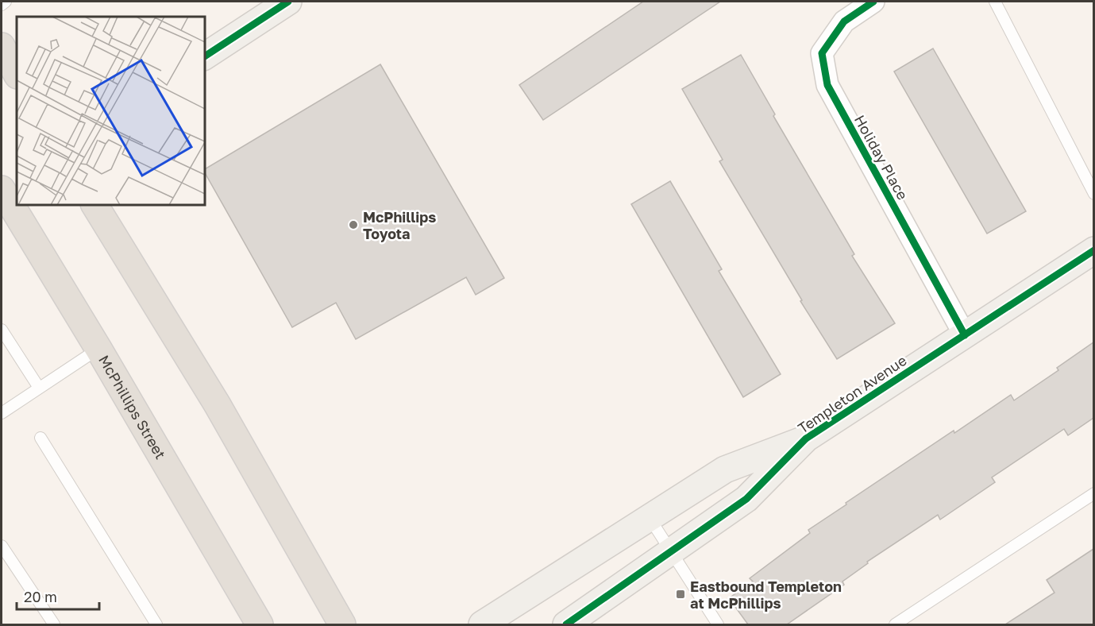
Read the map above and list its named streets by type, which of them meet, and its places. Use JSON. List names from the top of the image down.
{
  "streets": {
    "main road": ["McPhillips Street"],
    "street": ["Holiday Place", "Templeton Avenue"]
  },
  "crossings": [
    ["Holiday Place", "Templeton Avenue"]
  ],
  "places": {
    "other": ["McPhillips Toyota"],
    "transit": ["Eastbound Templeton at McPhillips"]
  },
  "scale_bar": "20 m"
}
